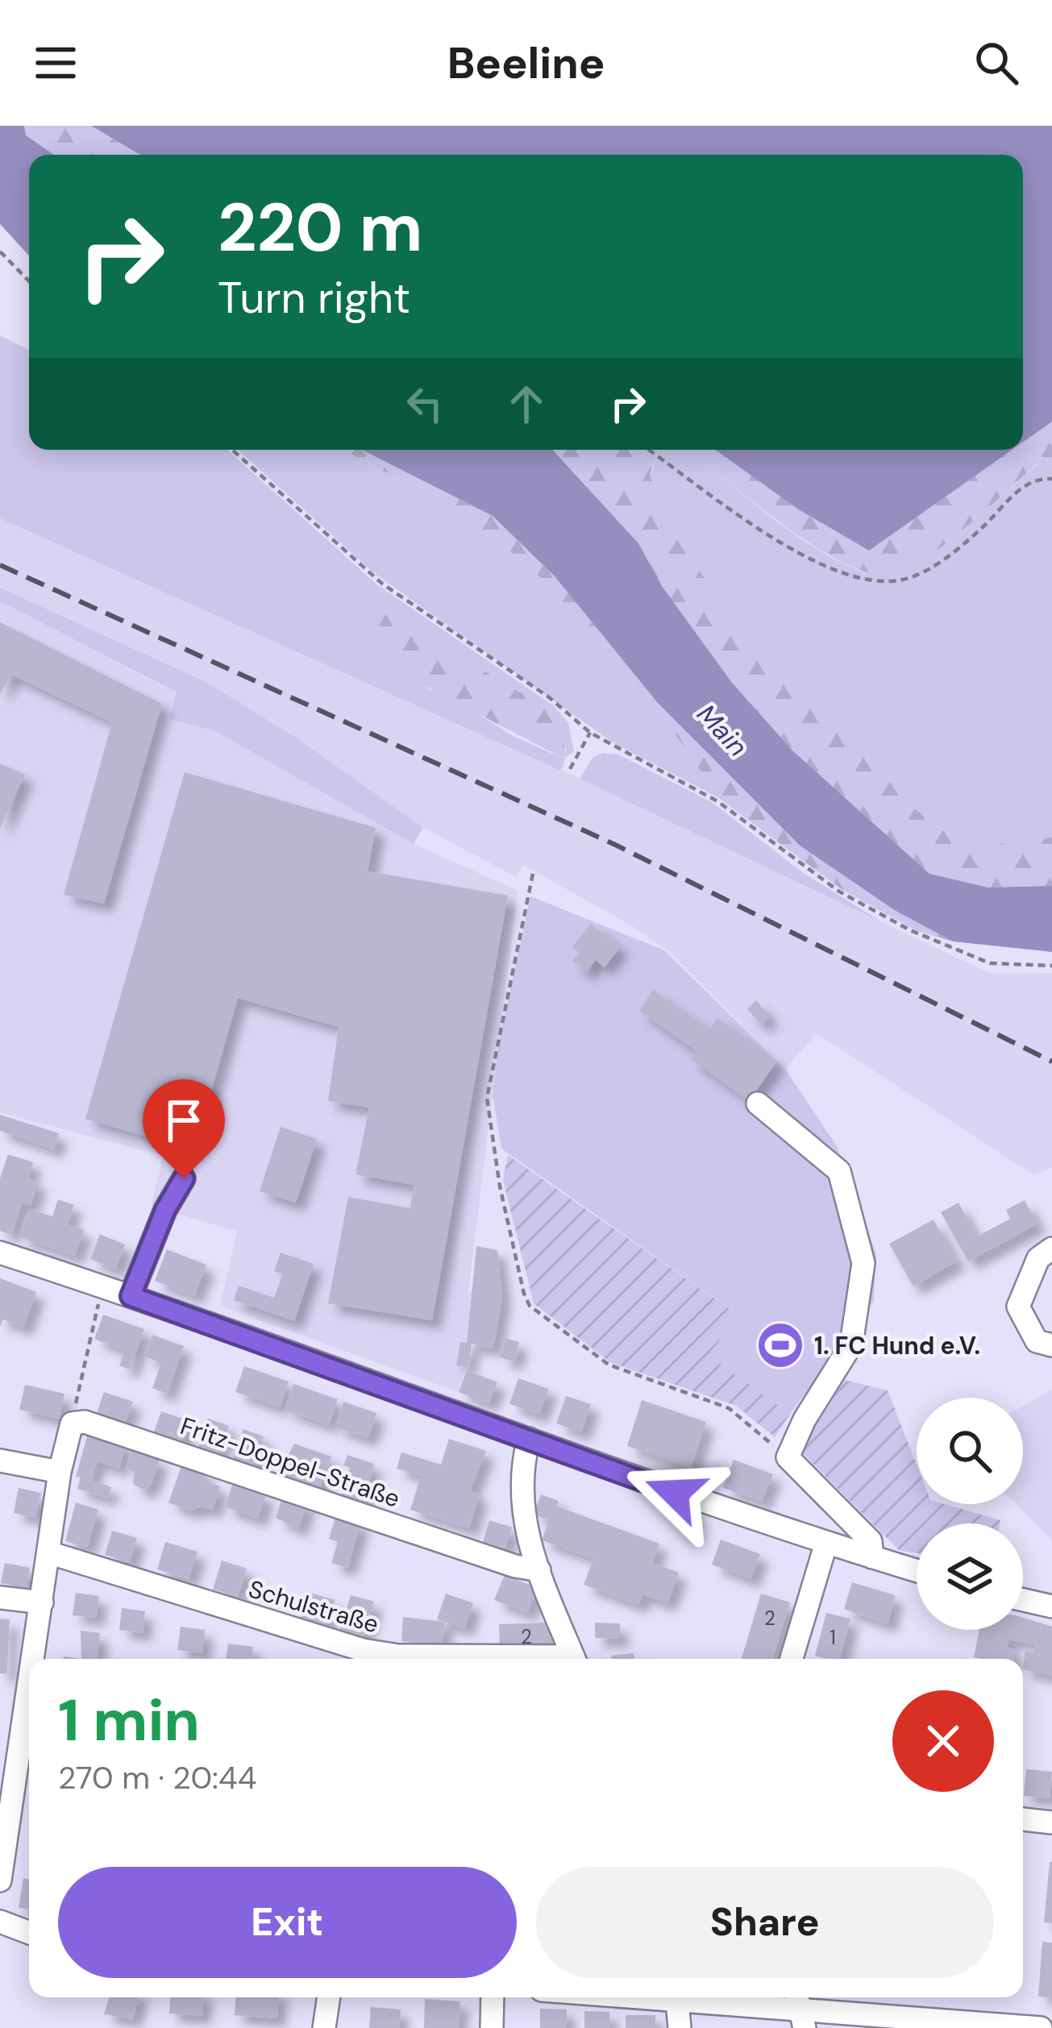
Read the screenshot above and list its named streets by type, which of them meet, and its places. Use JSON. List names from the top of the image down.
{
  "streets": {
    "street": ["Fritz-Doppel-Straße", "Schulstraße"]
  },
  "water": ["Main"],
  "places": {
    "sports": ["1. FC Hund e.V."]
  },
  "house_numbers": ["2", "2", "1"],
  "page": {
    "header": "Beeline",
    "turn": ["220 m", "Turn right"],
    "heading": ["1 min", "270 m · 20:44"],
    "buttons": ["Exit", "Share"]
  }
}
